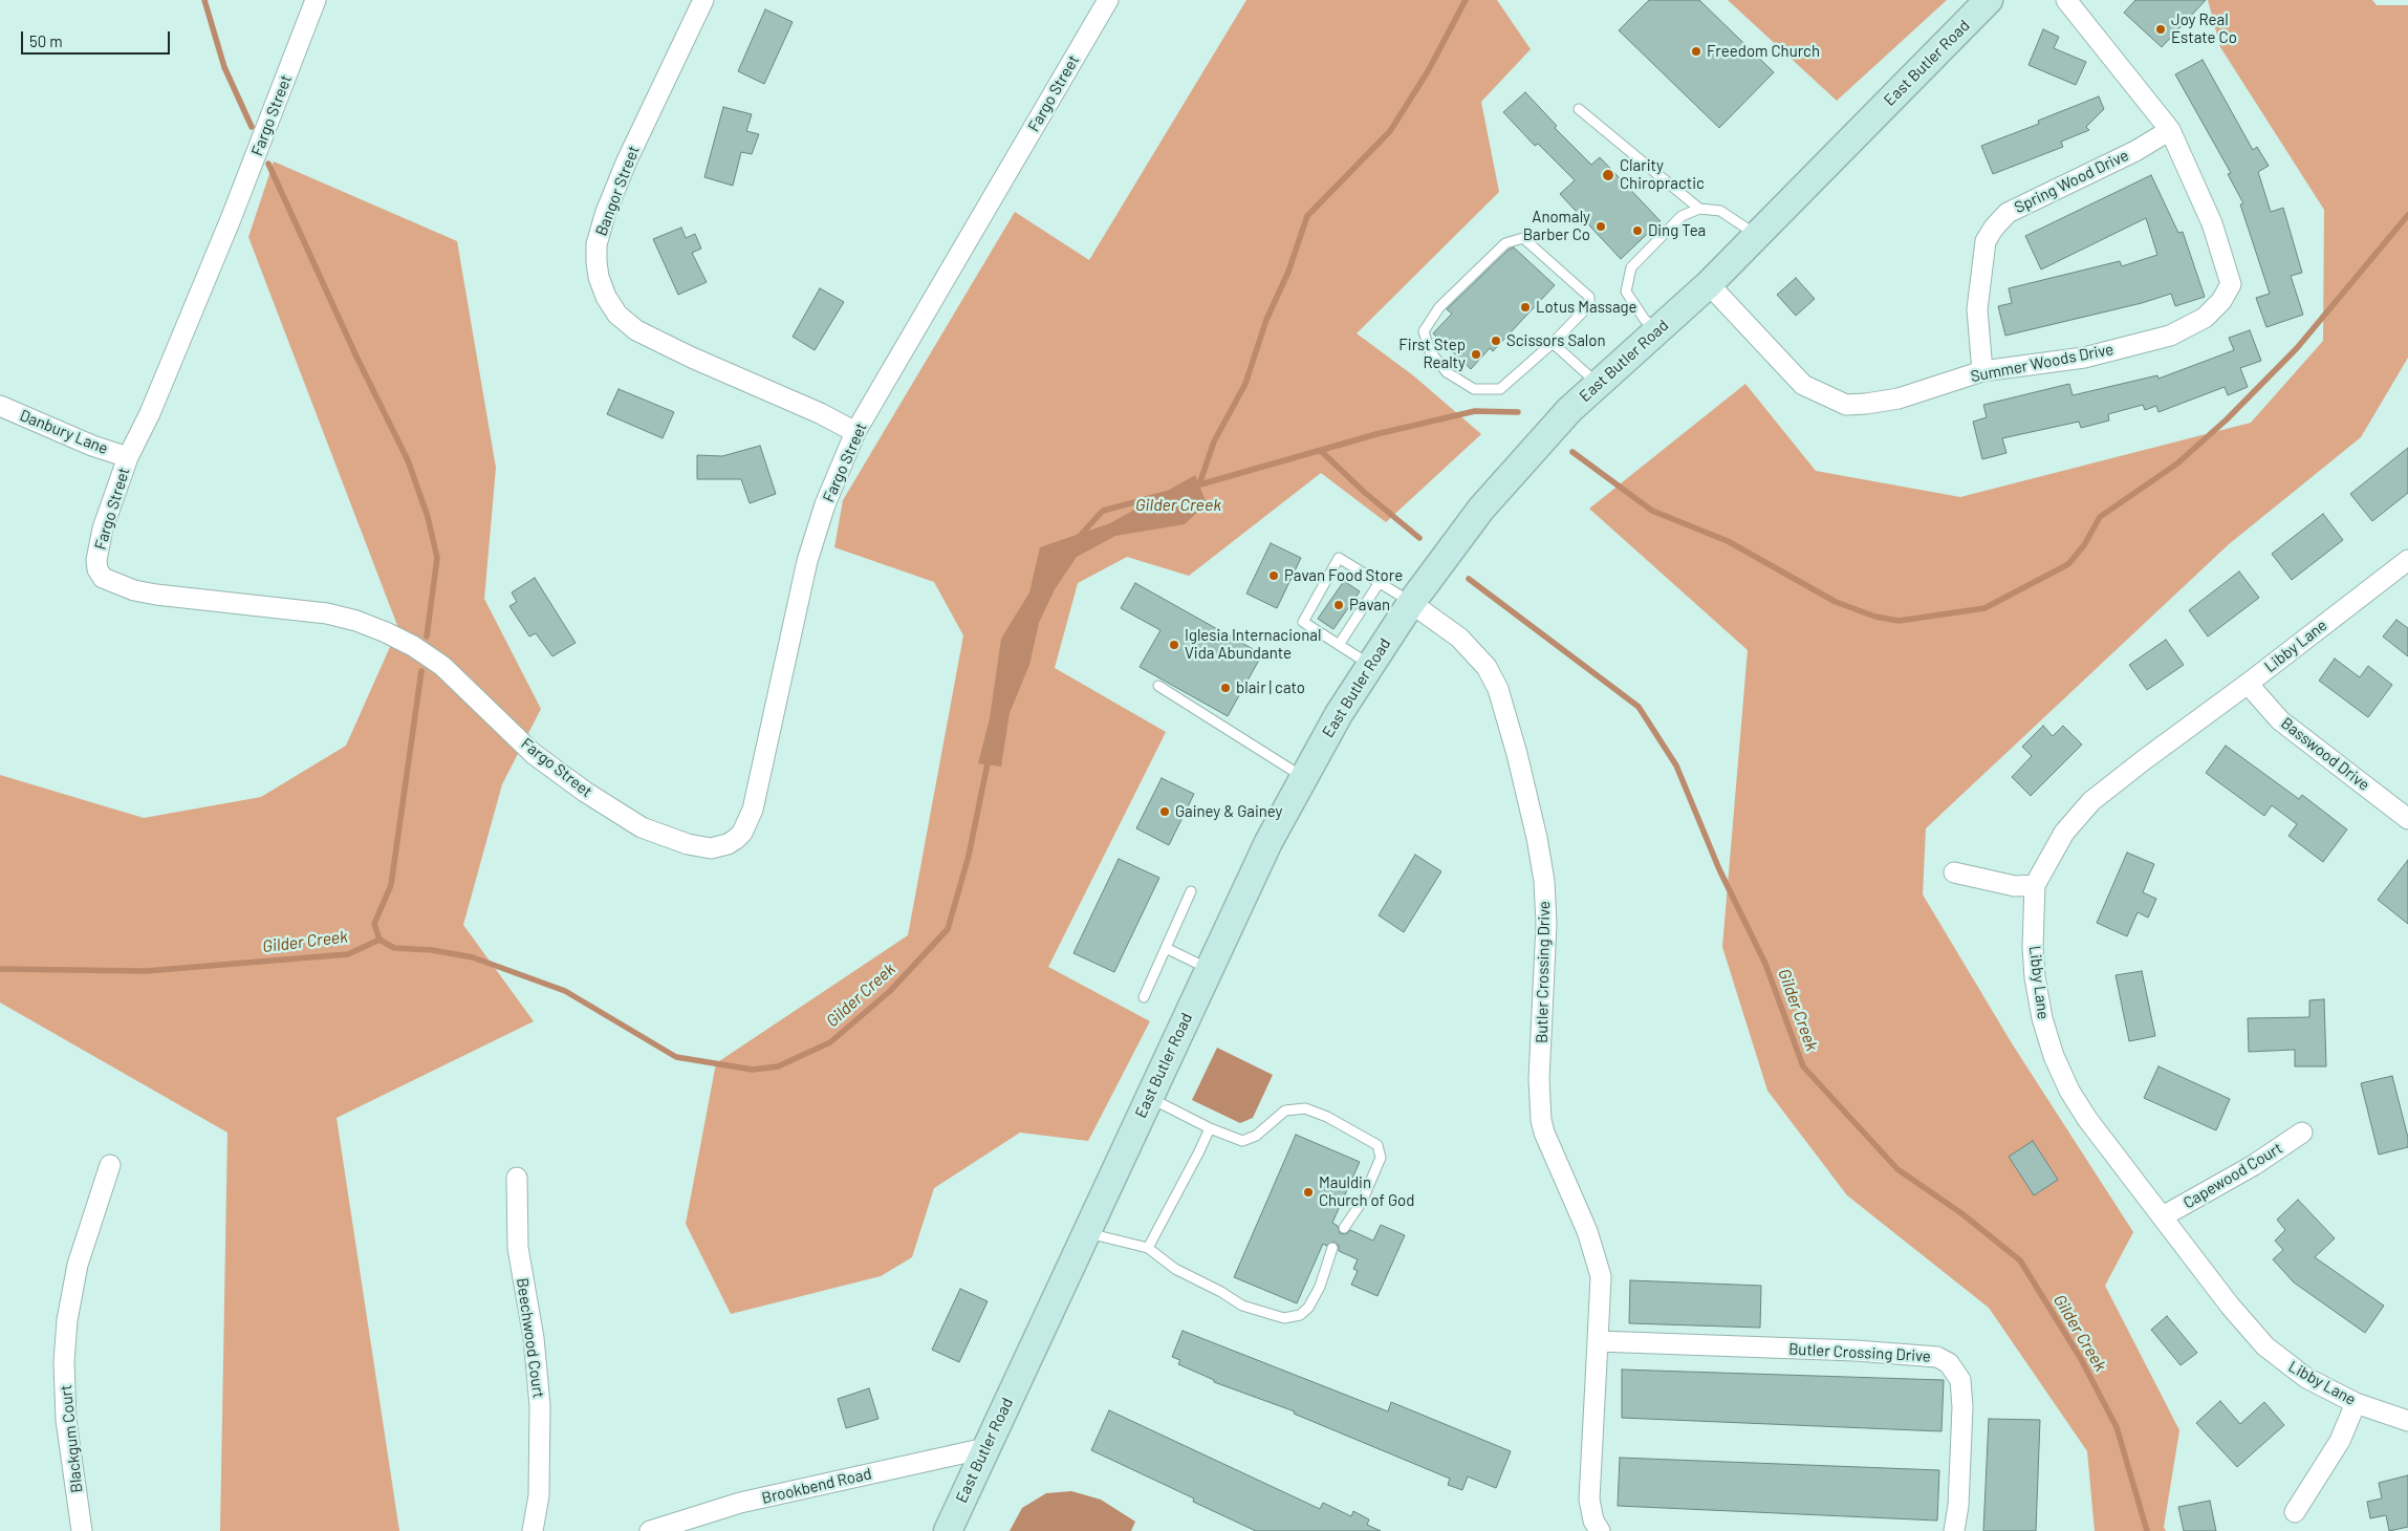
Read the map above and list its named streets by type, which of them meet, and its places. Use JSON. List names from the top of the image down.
{
  "streets": {
    "main road": ["East Butler Road"],
    "street": [
      "Fargo Street",
      "Spring Wood Drive",
      "Bangor Street",
      "Summer Woods Drive",
      "Danbury Lane",
      "Libby Lane",
      "Basswood Drive",
      "Butler Crossing Drive",
      "Capewood Court",
      "Beechwood Court",
      "Blackgum Court",
      "Brookbend Road"
    ]
  },
  "crossings": [
    ["East Butler Road", "Summer Woods Drive"],
    ["East Butler Road", "Butler Crossing Drive"],
    ["East Butler Road", "Brookbend Road"],
    ["Fargo Street", "Bangor Street"],
    ["Fargo Street", "Danbury Lane"],
    ["Spring Wood Drive", "Summer Woods Drive"],
    ["Libby Lane", "Basswood Drive"],
    ["Libby Lane", "Capewood Court"]
  ],
  "water": ["Gilder Creek"],
  "places": [
    "Joy Real Estate Co",
    "Freedom Church",
    "Clarity Chiropractic",
    "Anomaly Barber Co",
    "Ding Tea",
    "Lotus Massage",
    "Scissors Salon",
    "First Step Realty",
    "Pavan Food Store",
    "Pavan",
    "Iglesia Internacional Vida Abundante",
    "blair | cato",
    "Gainey & Gainey",
    "Mauldin Church of God"
  ],
  "scale_bar": "50 m"
}
